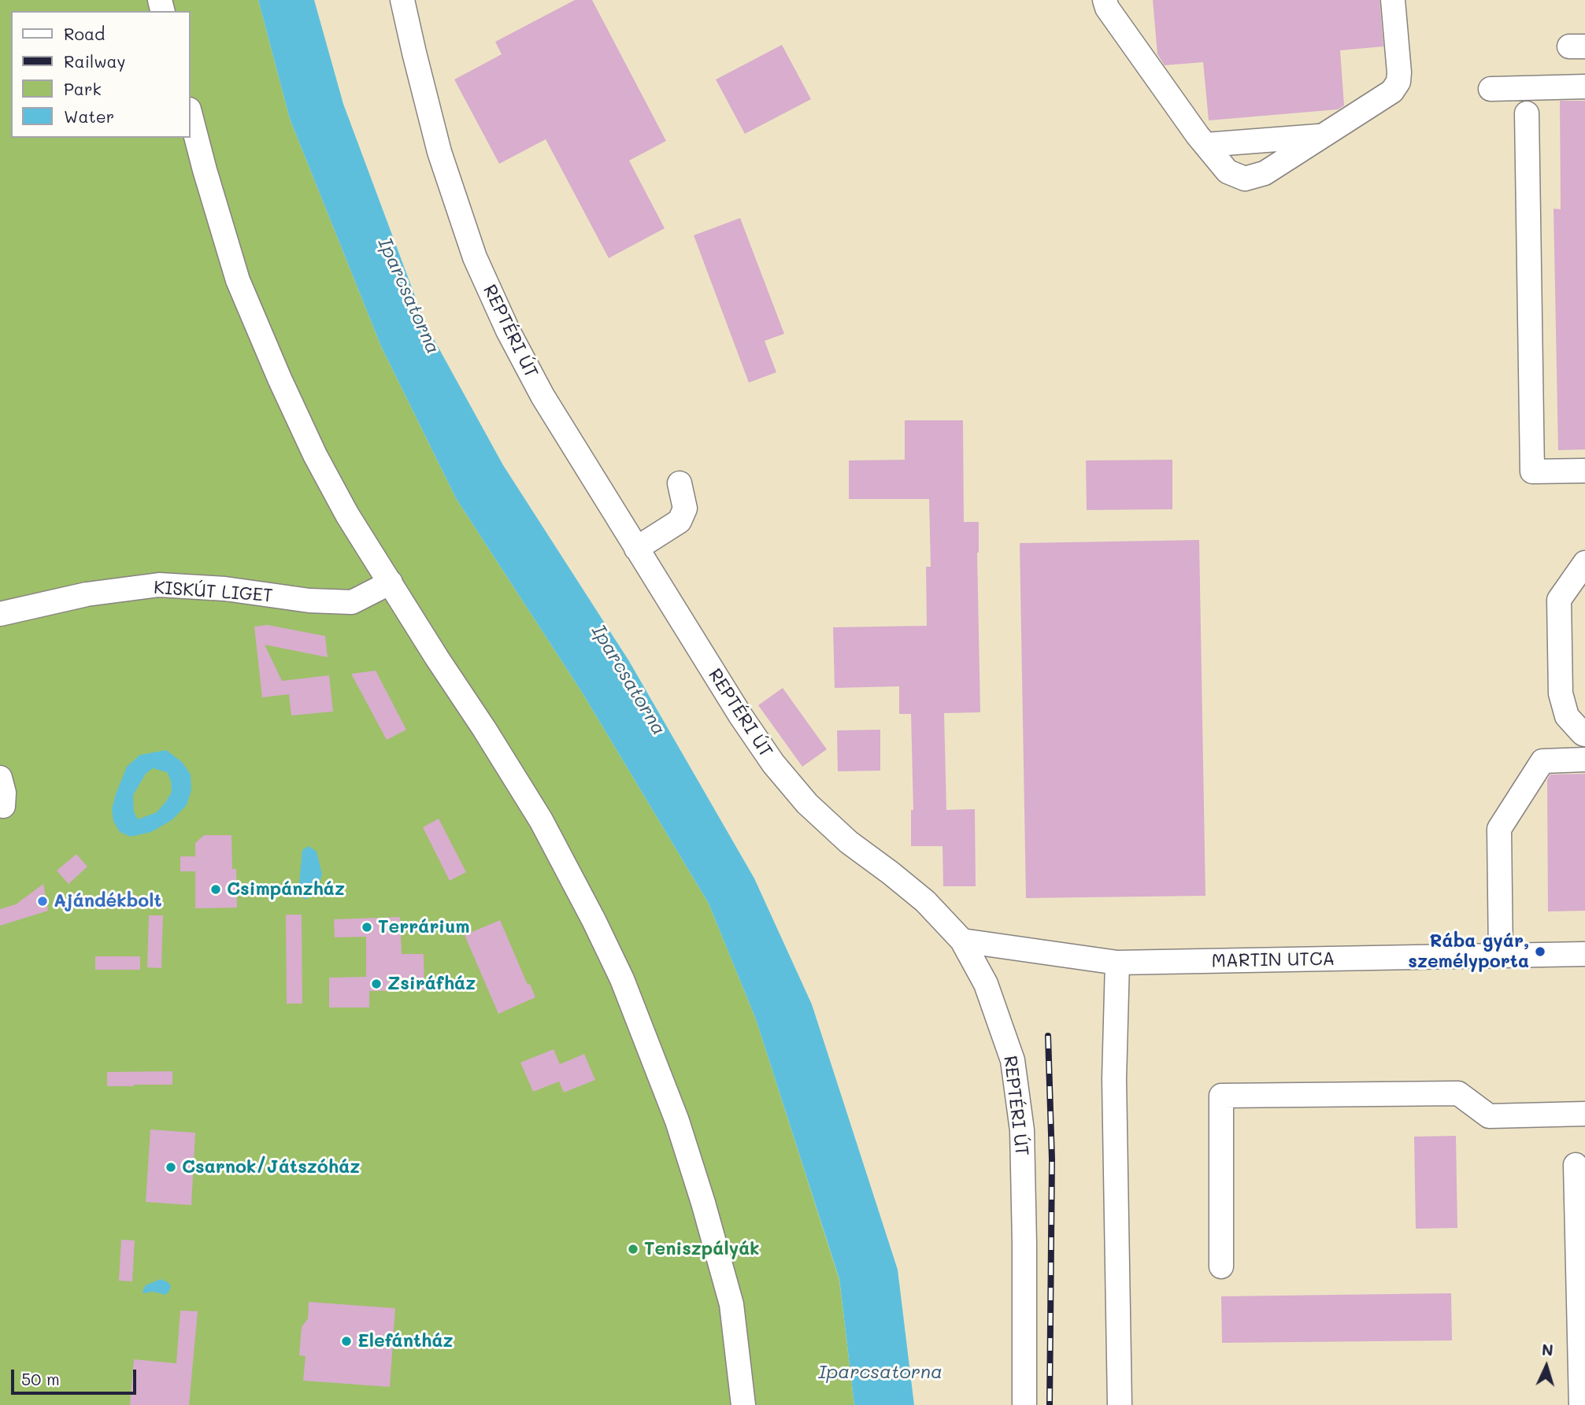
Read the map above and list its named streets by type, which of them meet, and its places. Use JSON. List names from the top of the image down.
{
  "streets": {
    "street": ["REPTÉRI ÚT", "KISKÚT LIGET", "MARTIN UTCA"]
  },
  "crossings": [
    ["REPTÉRI ÚT", "MARTIN UTCA"]
  ],
  "water": ["Iparcsatorna"],
  "places": [
    "Csimpánzház",
    "Ajándékbolt",
    "Terrárium",
    "Rába gyár, személyporta",
    "Zsiráfház",
    "Csarnok/Játszóház",
    "Teniszpályák",
    "Elefántház"
  ],
  "legend": [
    "Road",
    "Railway",
    "Park",
    "Water"
  ],
  "scale_bar": "50 m",
  "north": "top"
}
